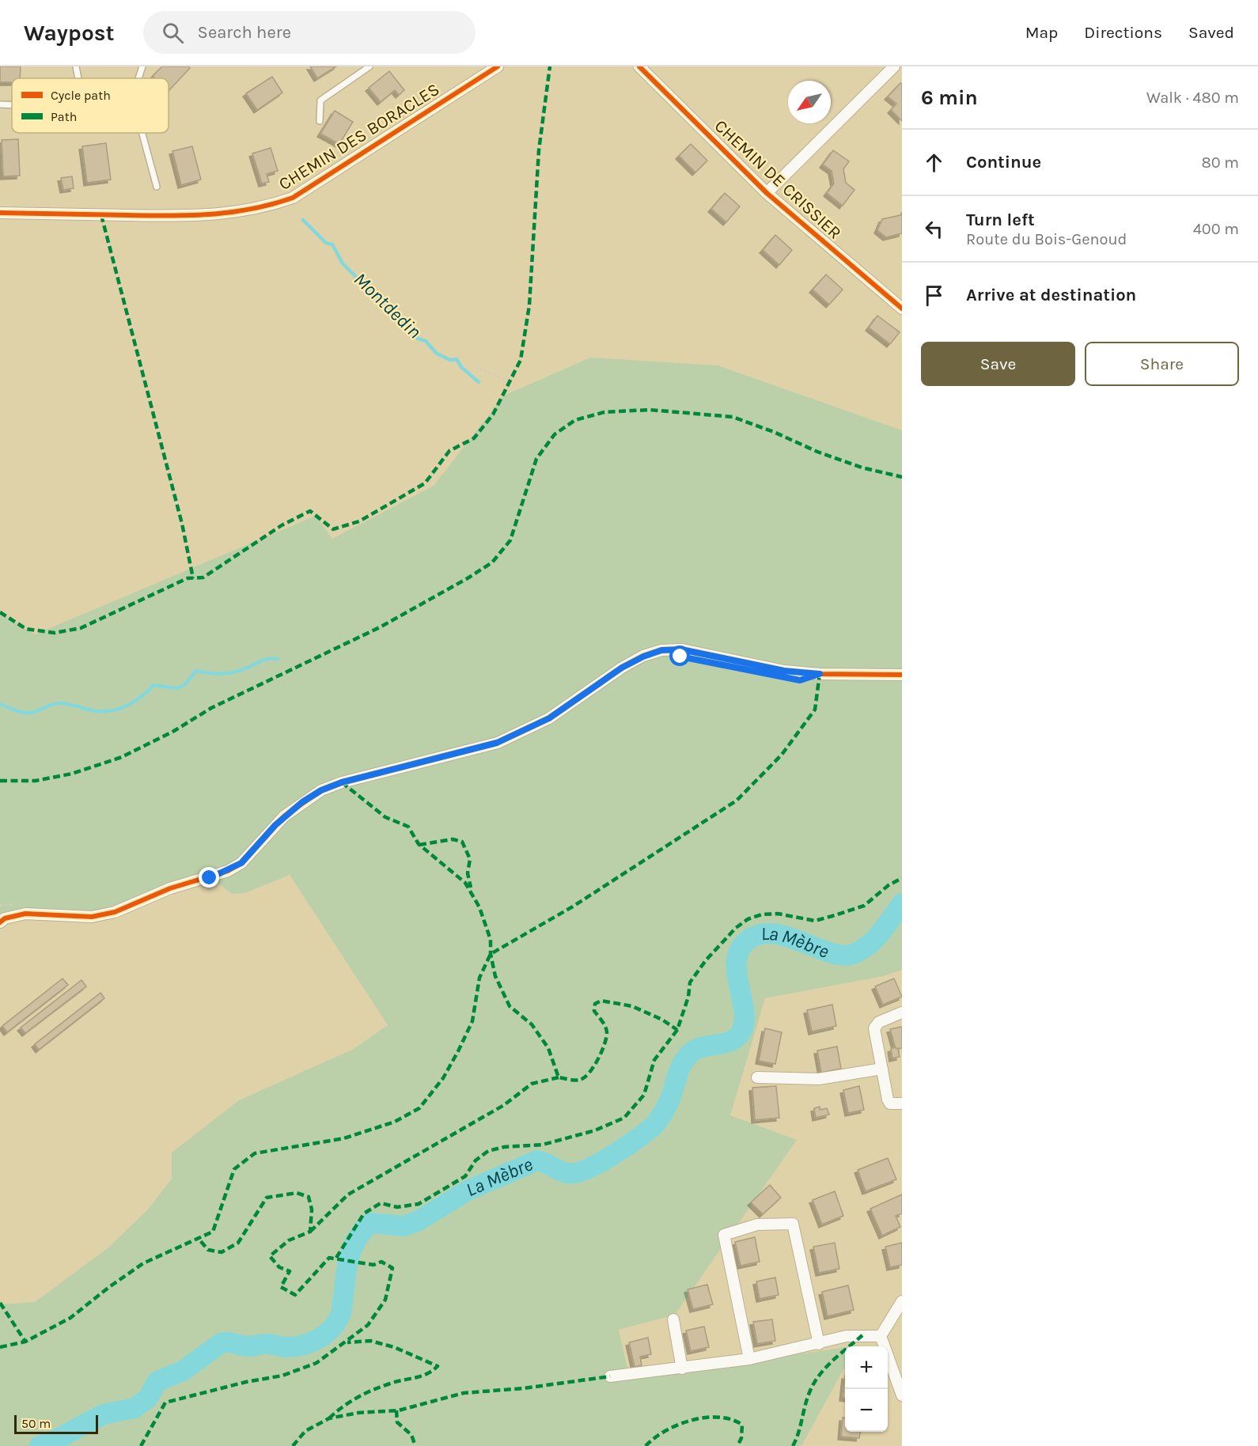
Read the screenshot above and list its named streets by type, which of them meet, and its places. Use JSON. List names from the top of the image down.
{
  "streets": {
    "street": ["CHEMIN DES BORACLES", "CHEMIN DE CRISSIER"]
  },
  "water": ["Montdedin", "La Mèbre"],
  "legend": ["Cycle path", "Path"],
  "scale_bar": "50 m",
  "north": "bottom left",
  "page": {
    "header": "Waypost",
    "search": "Search here",
    "nav": ["Map", "Directions", "Saved"],
    "heading": ["6 min", "Walk · 480 m"],
    "list": [
      ["Continue", "80 m"],
      ["Turn left", "Route du Bois-Genoud", "400 m"],
      "Arrive at destination"
    ],
    "buttons": ["Save", "Share"],
    "map_buttons": ["+", "−"],
    "scale": "50 m"
  }
}
